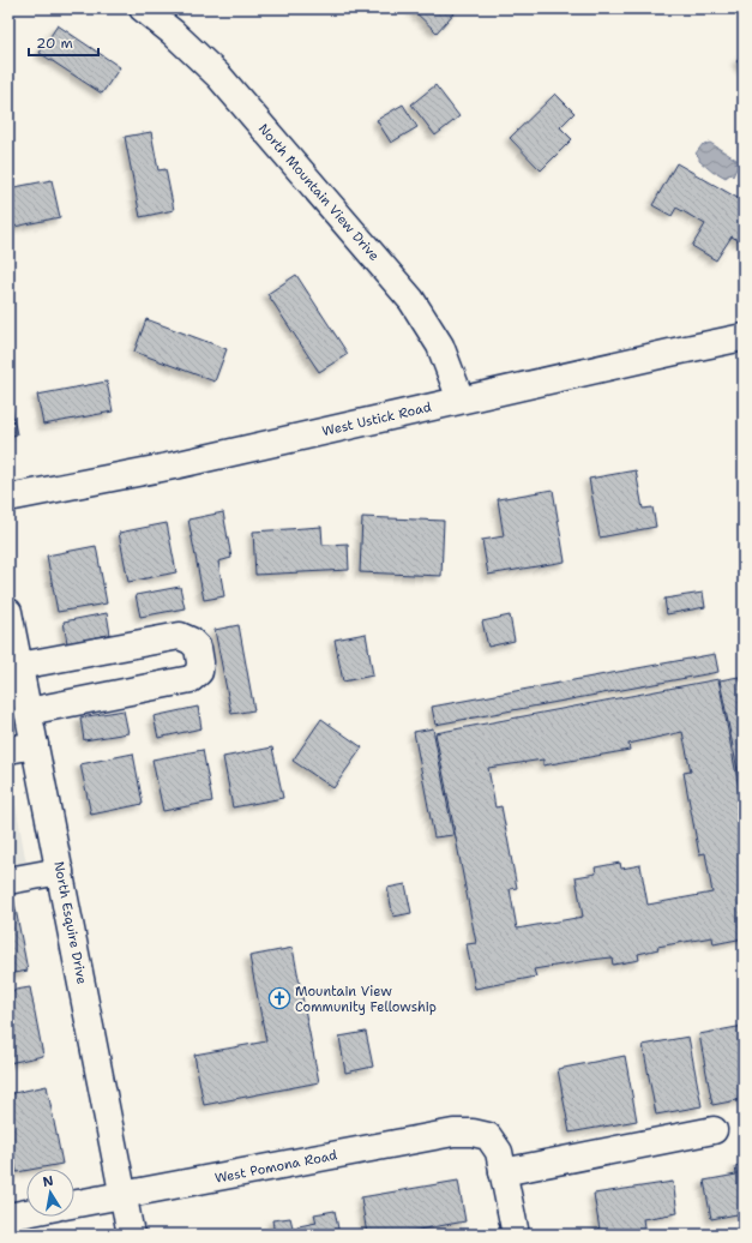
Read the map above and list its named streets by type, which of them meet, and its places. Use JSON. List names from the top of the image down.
{
  "streets": {
    "street": [
      "North Mountain View Drive",
      "West Ustick Road",
      "North Esquire Drive",
      "West Pomona Road"
    ]
  },
  "crossings": [
    ["North Mountain View Drive", "West Ustick Road"],
    ["North Esquire Drive", "West Pomona Road"]
  ],
  "places": {
    "church": ["Mountain View Community Fellowship"]
  },
  "scale_bar": "20 m",
  "north": "top"
}
